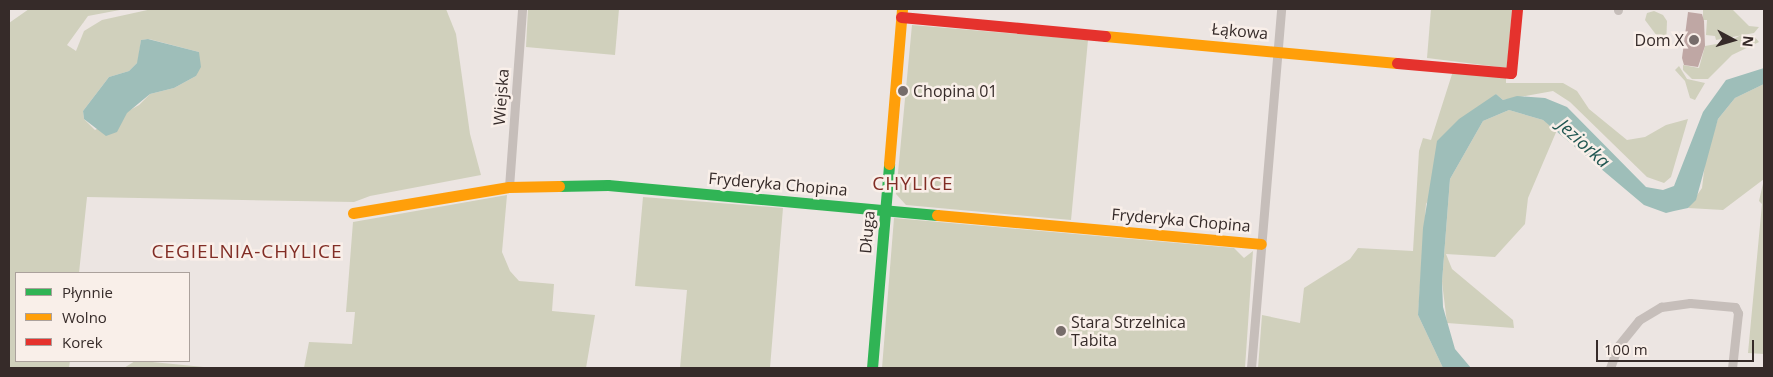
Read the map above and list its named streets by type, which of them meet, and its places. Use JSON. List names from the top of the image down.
{
  "streets": {
    "street": [
      "Łąkowa",
      "Wiejska",
      "Fryderyka Chopina",
      "Długa"
    ]
  },
  "crossings": [
    ["Łąkowa", "Długa"],
    ["Wiejska", "Fryderyka Chopina"],
    ["Fryderyka Chopina", "Długa"]
  ],
  "districts": ["CHYLICE", "CEGIELNIA-CHYLICE"],
  "water": ["Jeziorka"],
  "places": ["Dom X", "Chopina 01", "Stara Strzelnica Tabita"],
  "legend": ["Płynnie", "Wolno", "Korek"],
  "scale_bar": "100 m",
  "north": "right"
}
